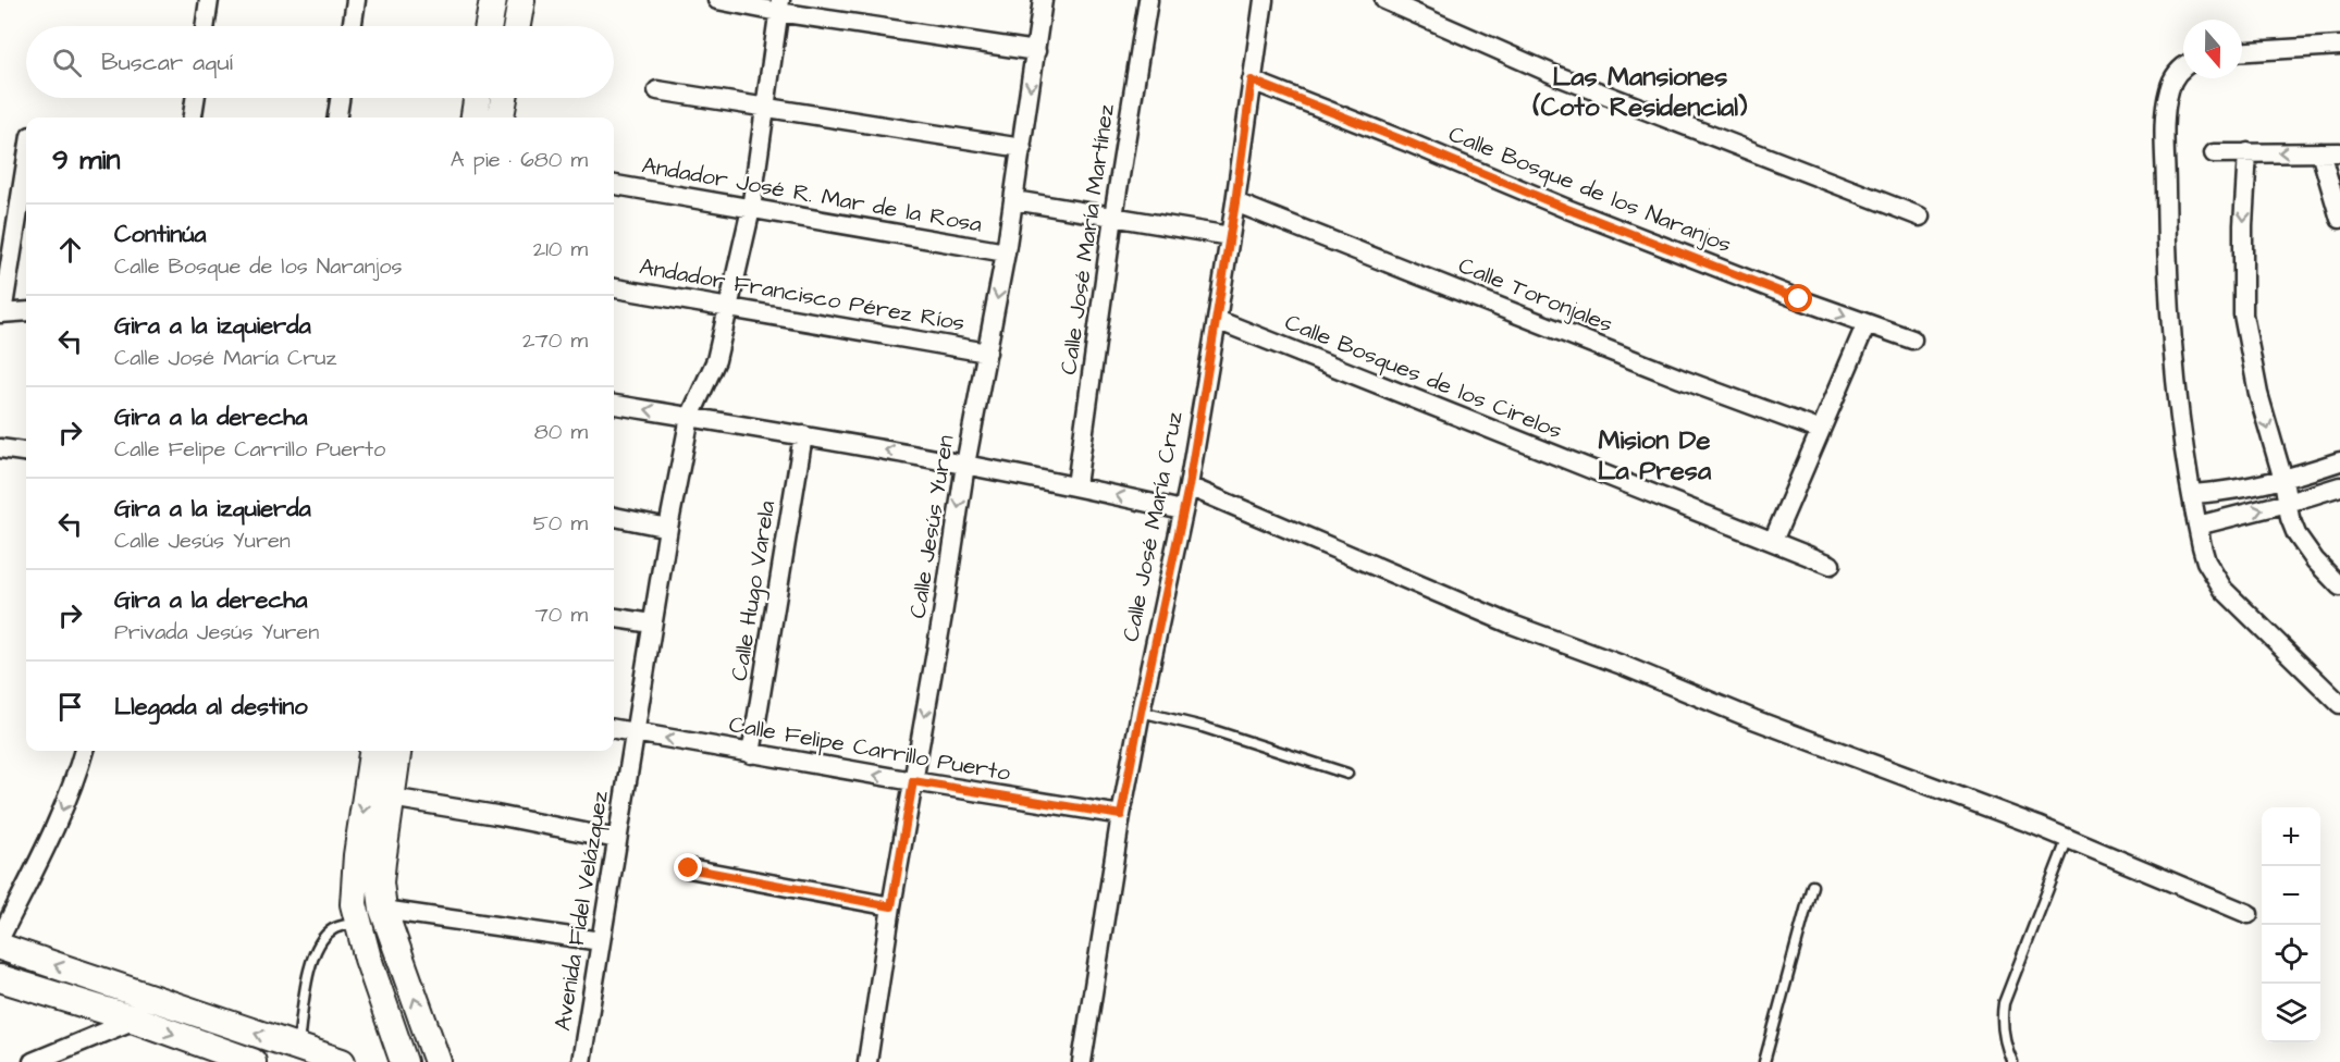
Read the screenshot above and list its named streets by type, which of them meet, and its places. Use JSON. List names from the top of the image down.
{
  "streets": {
    "street": [
      "Calle Bosque de los Naranjos",
      "Andador José R. Mar de la Rosa",
      "Calle José María Martínez",
      "Andador Francisco Pérez Ríos",
      "Calle Toronjales",
      "Calle Bosques de los Cirelos",
      "Calle Jesús Yuren",
      "Calle José María Cruz",
      "Calle Hugo Varela",
      "Calle Felipe Carrillo Puerto",
      "Avenida Fidel Velázquez"
    ]
  },
  "crossings": [
    ["Calle Bosque de los Naranjos", "Calle José María Cruz"],
    ["Andador José R. Mar de la Rosa", "Calle Jesús Yuren"],
    ["Andador José R. Mar de la Rosa", "Avenida Fidel Velázquez"],
    ["Andador Francisco Pérez Ríos", "Calle Jesús Yuren"],
    ["Andador Francisco Pérez Ríos", "Avenida Fidel Velázquez"],
    ["Calle Toronjales", "Calle José María Cruz"],
    ["Calle Bosques de los Cirelos", "Calle José María Cruz"],
    ["Calle Jesús Yuren", "Calle Felipe Carrillo Puerto"],
    ["Calle José María Cruz", "Calle Felipe Carrillo Puerto"],
    ["Calle Hugo Varela", "Calle Felipe Carrillo Puerto"],
    ["Calle Felipe Carrillo Puerto", "Avenida Fidel Velázquez"]
  ],
  "one_way": ["Calle Jesús Yuren"],
  "districts": ["Las Mansiones (Coto Residencial)", "Mision De La Presa"],
  "north": "bottom",
  "page": {
    "search": "Buscar aquí",
    "heading": ["9 min", "A pie · 680 m"],
    "list": [
      ["Continúa", "Calle Bosque de los Naranjos", "210 m"],
      ["Gira a la izquierda", "Calle José María Cruz", "270 m"],
      ["Gira a la derecha", "Calle Felipe Carrillo Puerto", "80 m"],
      ["Gira a la izquierda", "Calle Jesús Yuren", "50 m"],
      ["Gira a la derecha", "Privada Jesús Yuren", "70 m"],
      "Llegada al destino"
    ],
    "map_buttons": ["+", "−"]
  }
}
